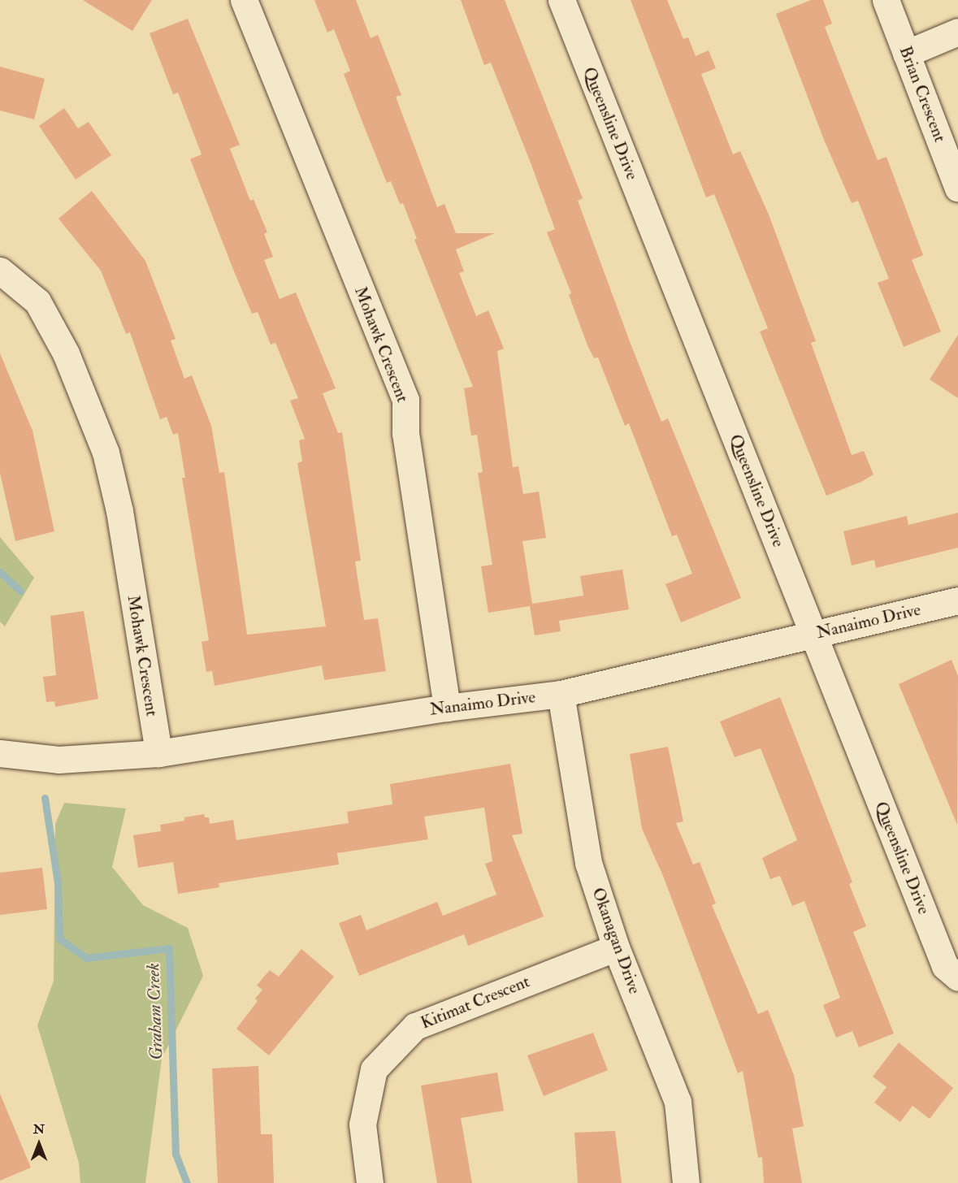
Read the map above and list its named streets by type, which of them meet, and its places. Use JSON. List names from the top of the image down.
{
  "streets": {
    "street": [
      "Brian Crescent",
      "Queensline Drive",
      "Mohawk Crescent",
      "Nanaimo Drive",
      "Okanagan Drive",
      "Kitimat Crescent"
    ]
  },
  "crossings": [
    ["Queensline Drive", "Nanaimo Drive"],
    ["Mohawk Crescent", "Nanaimo Drive"],
    ["Nanaimo Drive", "Okanagan Drive"],
    ["Okanagan Drive", "Kitimat Crescent"]
  ],
  "water": ["Graham Creek"],
  "north": "top"
}
